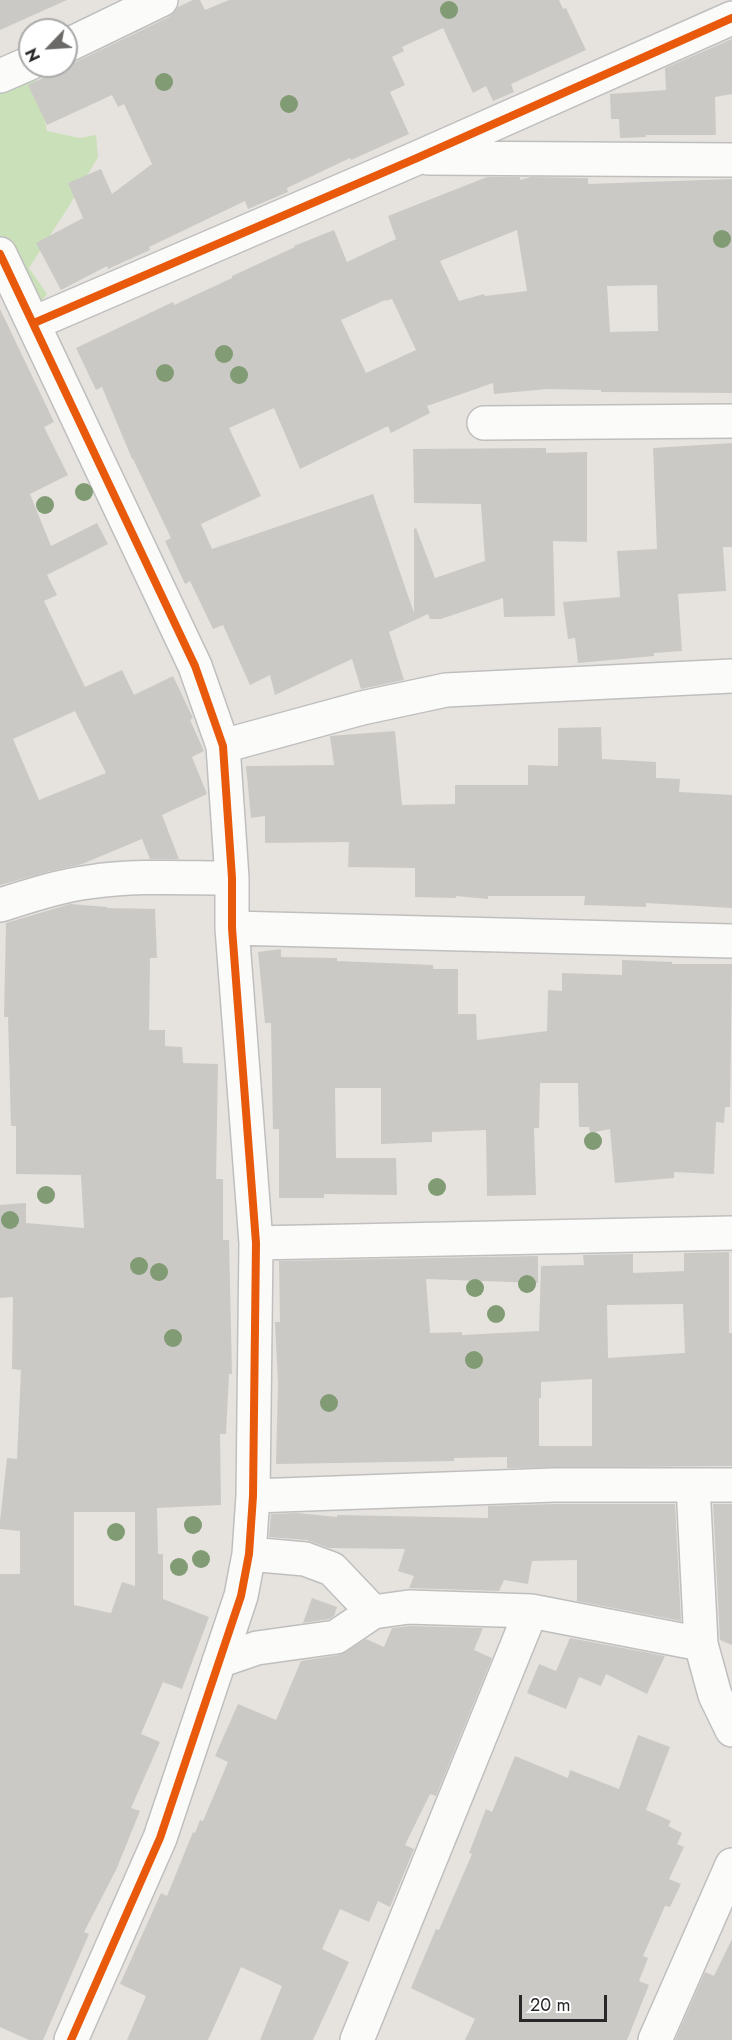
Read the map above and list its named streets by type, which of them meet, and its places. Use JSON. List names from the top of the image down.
{
  "scale_bar": "20 m",
  "north": "bottom left"
}
